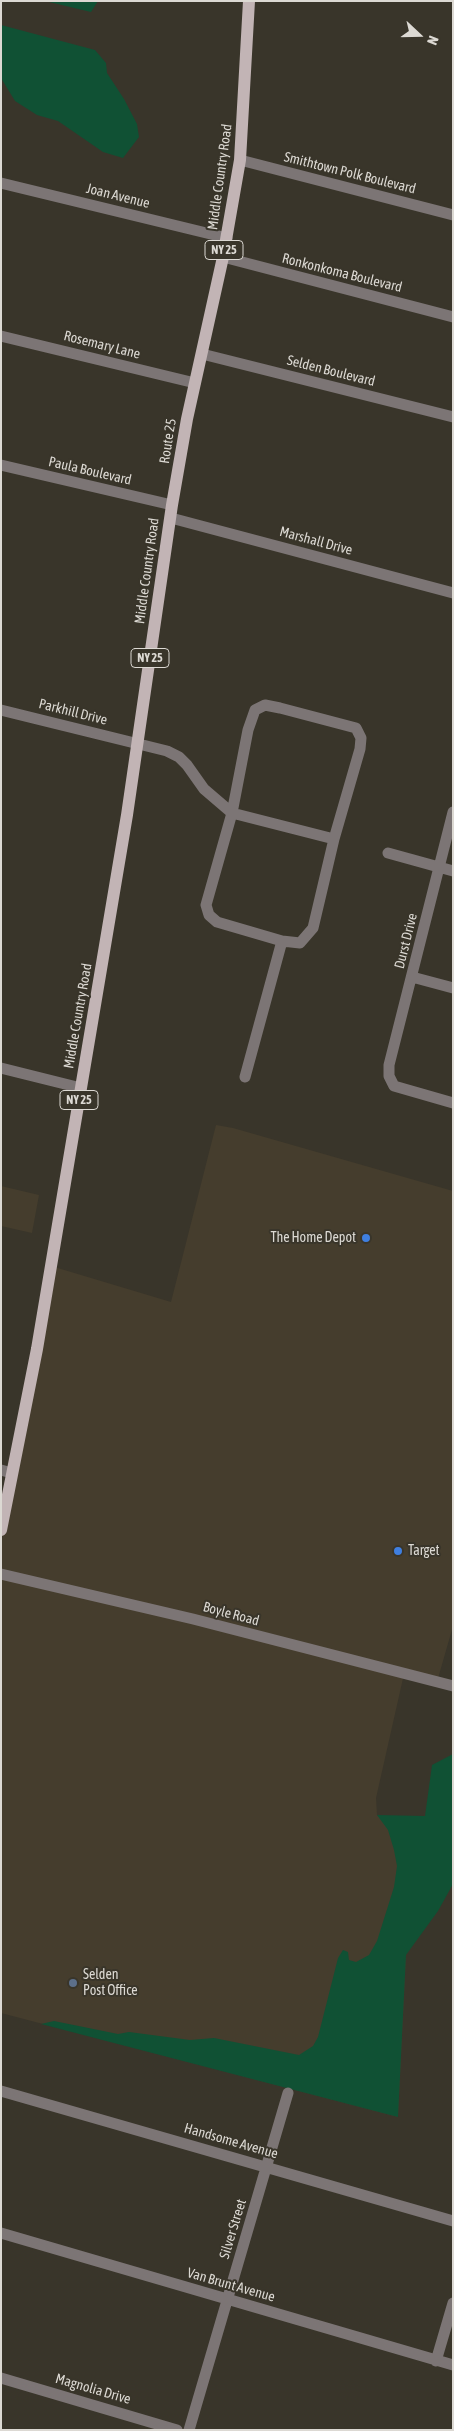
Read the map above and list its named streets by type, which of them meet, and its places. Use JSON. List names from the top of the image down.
{
  "streets": {
    "main road": ["Middle Country Road", "NY 25", "Route 25"],
    "street": [
      "Smithtown Polk Boulevard",
      "Joan Avenue",
      "Ronkonkoma Boulevard",
      "Rosemary Lane",
      "Selden Boulevard",
      "Paula Boulevard",
      "Marshall Drive",
      "Parkhill Drive",
      "Durst Drive",
      "Boyle Road",
      "Handsome Avenue",
      "Silver Street",
      "Van Brunt Avenue",
      "Magnolia Drive"
    ]
  },
  "crossings": [
    ["Smithtown Polk Boulevard", "Middle Country Road"],
    ["Middle Country Road", "Joan Avenue"],
    ["Middle Country Road", "Ronkonkoma Boulevard"],
    ["Middle Country Road", "Rosemary Lane"],
    ["Middle Country Road", "Selden Boulevard"],
    ["Middle Country Road", "Route 25"],
    ["Middle Country Road", "Paula Boulevard"],
    ["Middle Country Road", "Marshall Drive"],
    ["Middle Country Road", "Parkhill Drive"],
    ["Rosemary Lane", "Route 25"],
    ["Route 25", "Paula Boulevard"],
    ["Route 25", "Marshall Drive"],
    ["Paula Boulevard", "Marshall Drive"],
    ["Handsome Avenue", "Silver Street"],
    ["Silver Street", "Van Brunt Avenue"]
  ],
  "places": ["The Home Depot", "Target", "Selden Post Office"],
  "north": "right"
}
